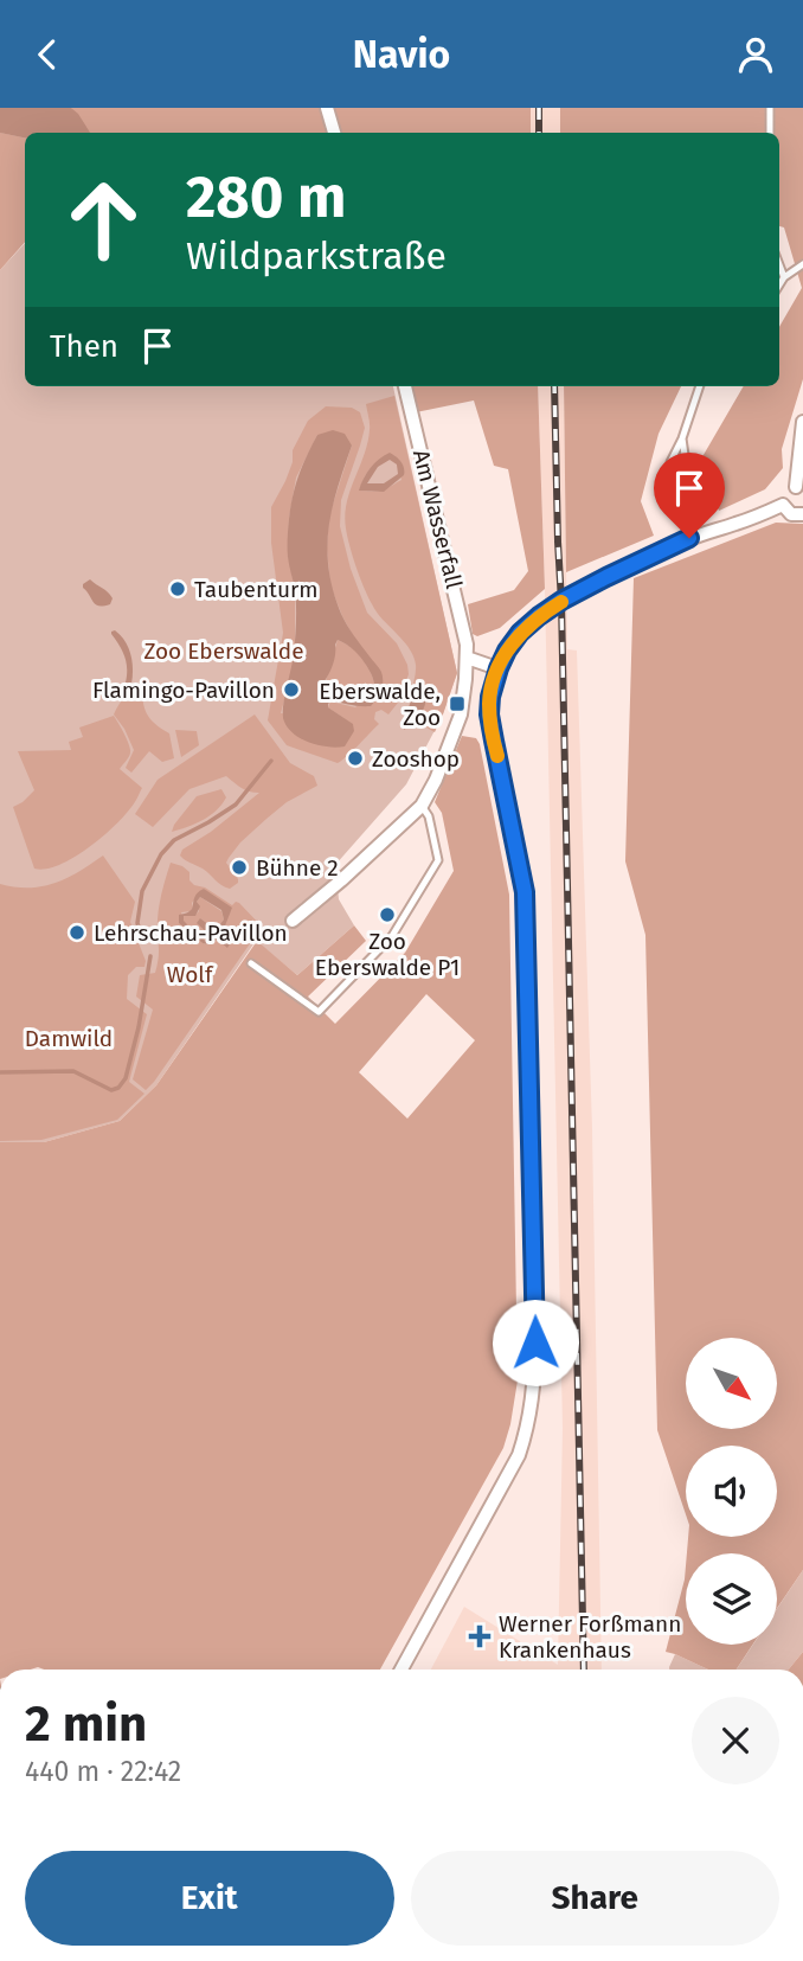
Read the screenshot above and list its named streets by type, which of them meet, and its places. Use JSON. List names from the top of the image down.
{
  "streets": {
    "street": ["Am Wasserfall"]
  },
  "parks": ["Zoo Eberswalde", "Wolf", "Damwild"],
  "places": {
    "other": [
      "Taubenturm",
      "Flamingo-Pavillon",
      "Zooshop",
      "Bühne 2",
      "Zoo Eberswalde P1",
      "Lehrschau-Pavillon"
    ],
    "transit": ["Eberswalde, Zoo"],
    "health": ["Werner Forßmann Krankenhaus"]
  },
  "north": "bottom right",
  "page": {
    "header": "Navio",
    "turn": ["280 m", "Wildparkstraße"],
    "then": "Then",
    "heading": ["2 min", "440 m · 22:42"],
    "buttons": ["Exit", "Share"]
  }
}
